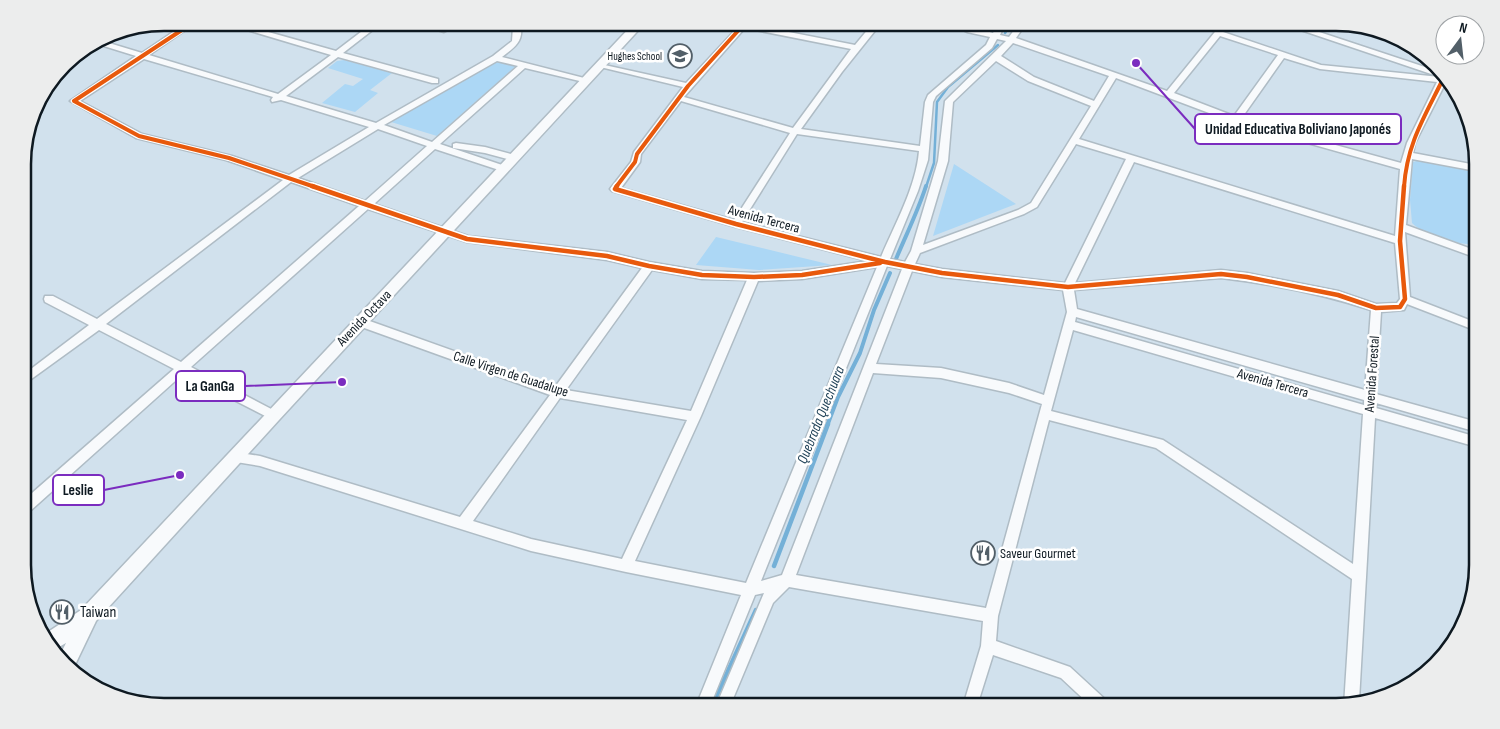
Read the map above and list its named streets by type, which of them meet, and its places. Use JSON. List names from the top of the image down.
{
  "streets": {
    "main road": ["Avenida Octava"],
    "street": ["Avenida Tercera", "Calle Virgen de Guadalupe", "Avenida Forestal"]
  },
  "crossings": [
    ["Avenida Tercera", "Avenida Forestal"],
    ["Avenida Octava", "Calle Virgen de Guadalupe"]
  ],
  "water": ["Quebrada Quechuara"],
  "places": {
    "school or university": ["Hughes School"],
    "other": ["Unidad Educativa Boliviano Japonés", "La GanGa", "Leslie"],
    "restaurant": ["Saveur Gourmet", "Taiwan"]
  },
  "north": "top"
}
